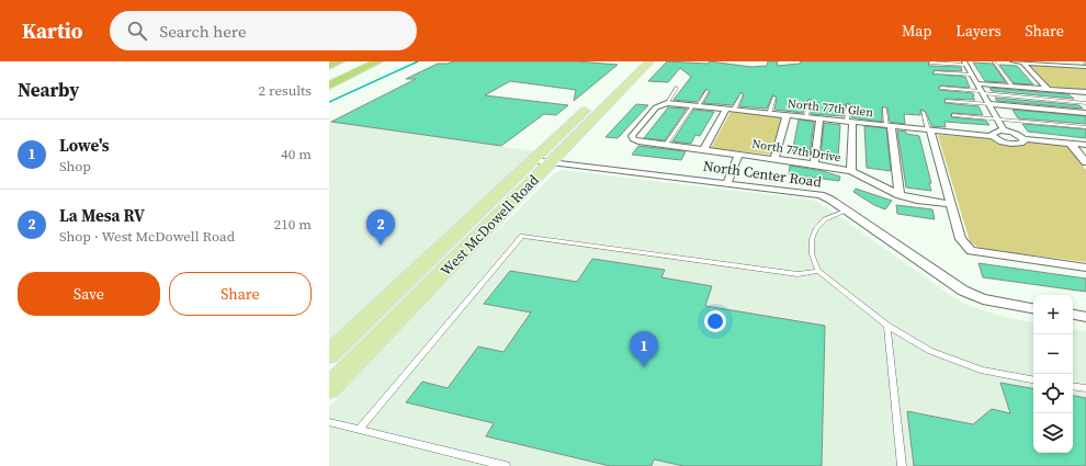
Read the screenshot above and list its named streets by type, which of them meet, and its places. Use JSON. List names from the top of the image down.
{
  "streets": {
    "main road": ["West McDowell Road"],
    "street": ["North 77th Glen", "North 77th Drive", "North Center Road"]
  },
  "crossings": [
    ["North 77th Glen", "North 77th Drive"],
    ["North Center Road", "West McDowell Road"]
  ],
  "page": {
    "header": "Kartio",
    "search": "Search here",
    "nav": ["Map", "Layers", "Share"],
    "heading": ["Nearby", "2 results"],
    "list": [
      {
        "mark": "1",
        "name": "Lowe's",
        "note": "Shop",
        "value": "40 m"
      },
      {
        "mark": "2",
        "name": "La Mesa RV",
        "note": "Shop · West McDowell Road",
        "value": "210 m"
      }
    ],
    "pins": ["2", "1"],
    "buttons": ["Save", "Share"],
    "map_buttons": ["+", "−"]
  }
}
